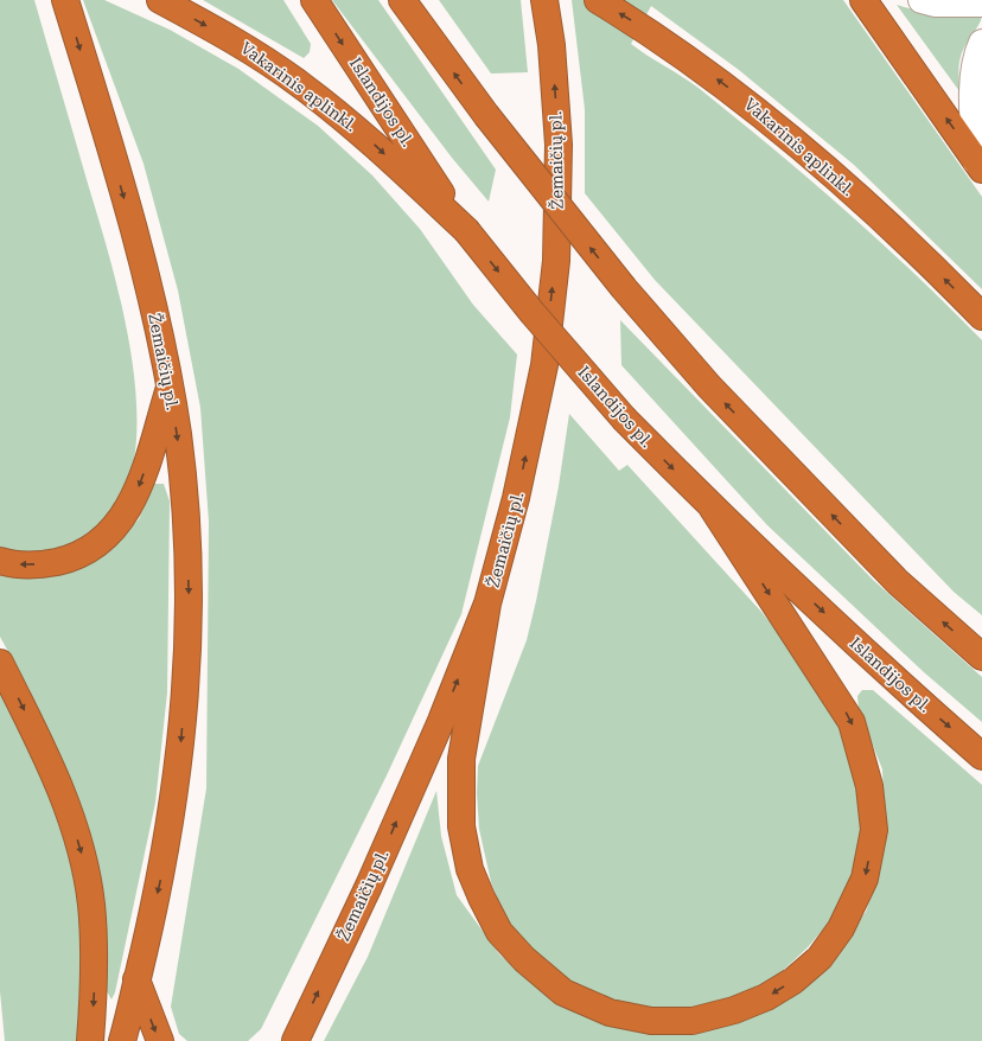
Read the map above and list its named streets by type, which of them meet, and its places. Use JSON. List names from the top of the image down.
{
  "streets": {
    "highway": ["Vakarinis aplinkl.", "Islandijos pl.", "Žemaičių pl."]
  },
  "crossings": [
    ["Vakarinis aplinkl.", "Islandijos pl."]
  ]
}
